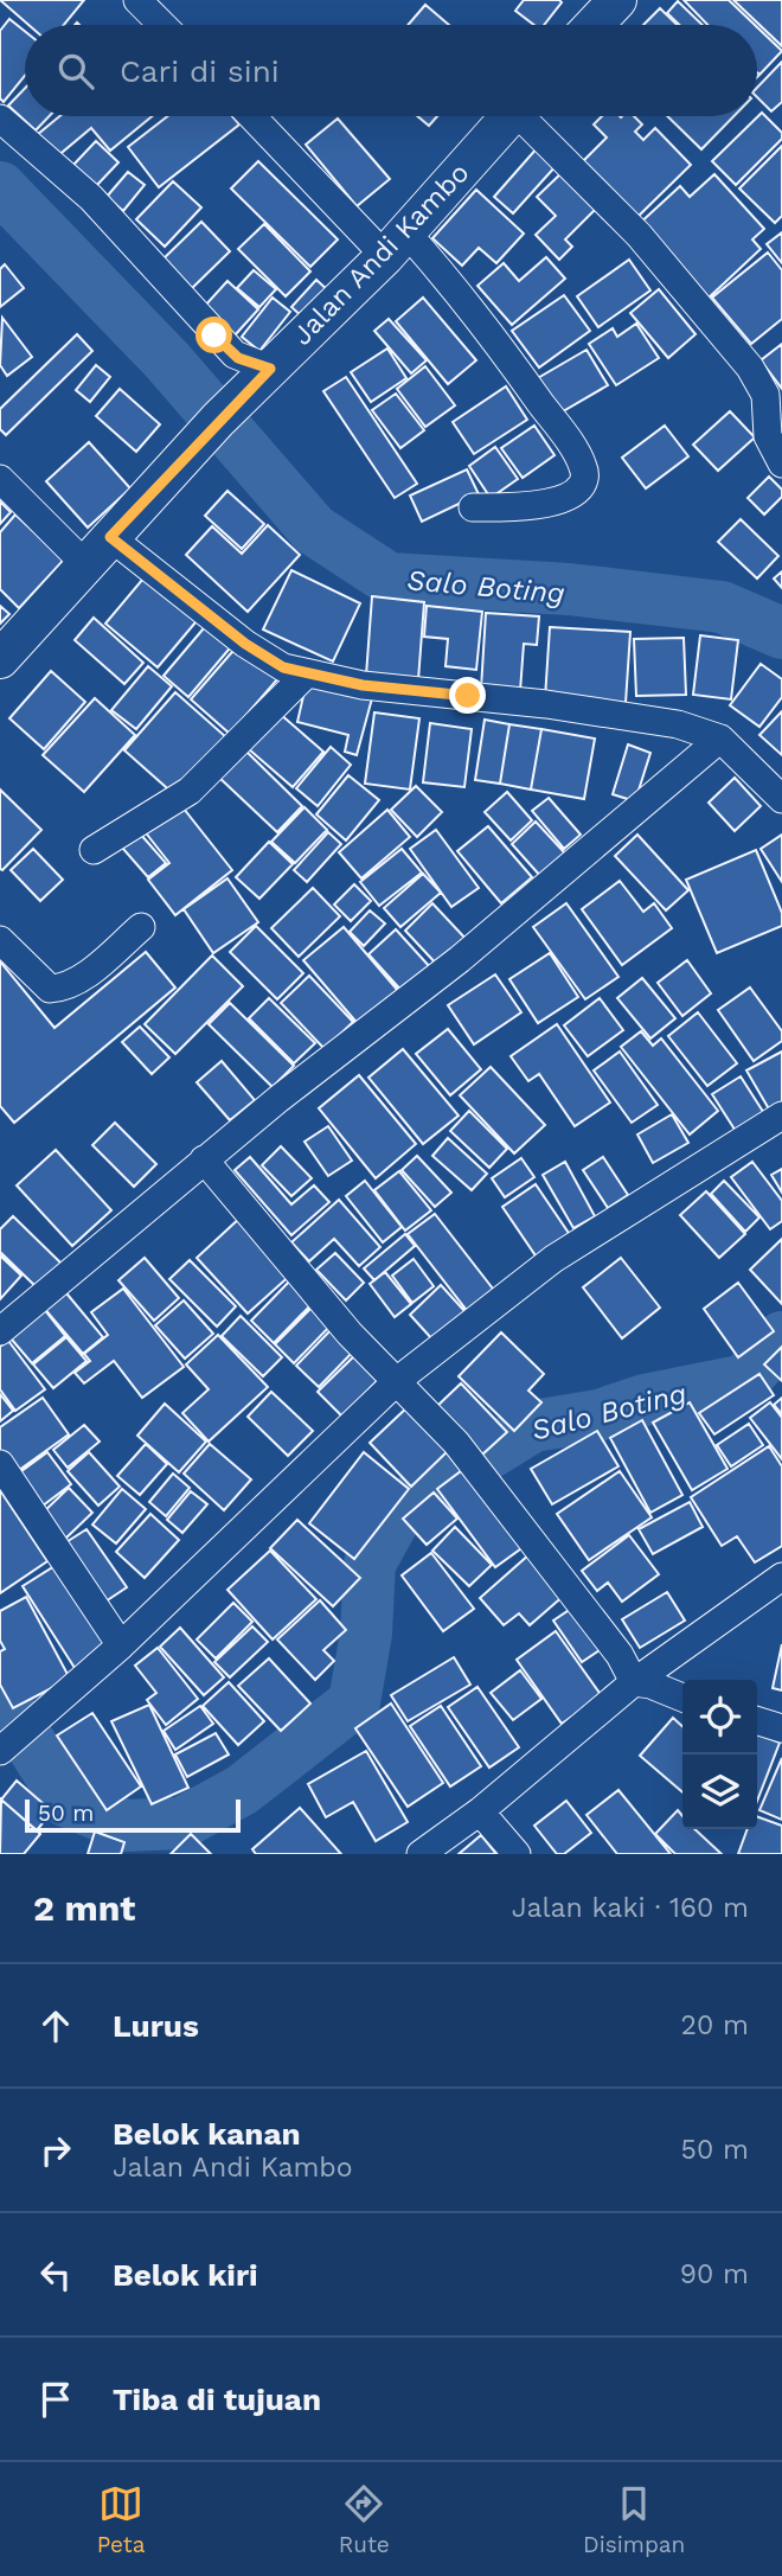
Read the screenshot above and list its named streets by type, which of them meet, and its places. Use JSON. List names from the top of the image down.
{
  "streets": {
    "street": ["Jalan Andi Kambo"]
  },
  "water": ["Salo Boting"],
  "scale_bar": "50 m",
  "page": {
    "search": "Cari di sini",
    "scale": "50 m",
    "heading": ["2 mnt", "Jalan kaki · 160 m"],
    "list": [
      ["Lurus", "20 m"],
      ["Belok kanan", "Jalan Andi Kambo", "50 m"],
      ["Belok kiri", "90 m"],
      "Tiba di tujuan"
    ],
    "nav": ["Peta", "Rute", "Disimpan"]
  }
}
